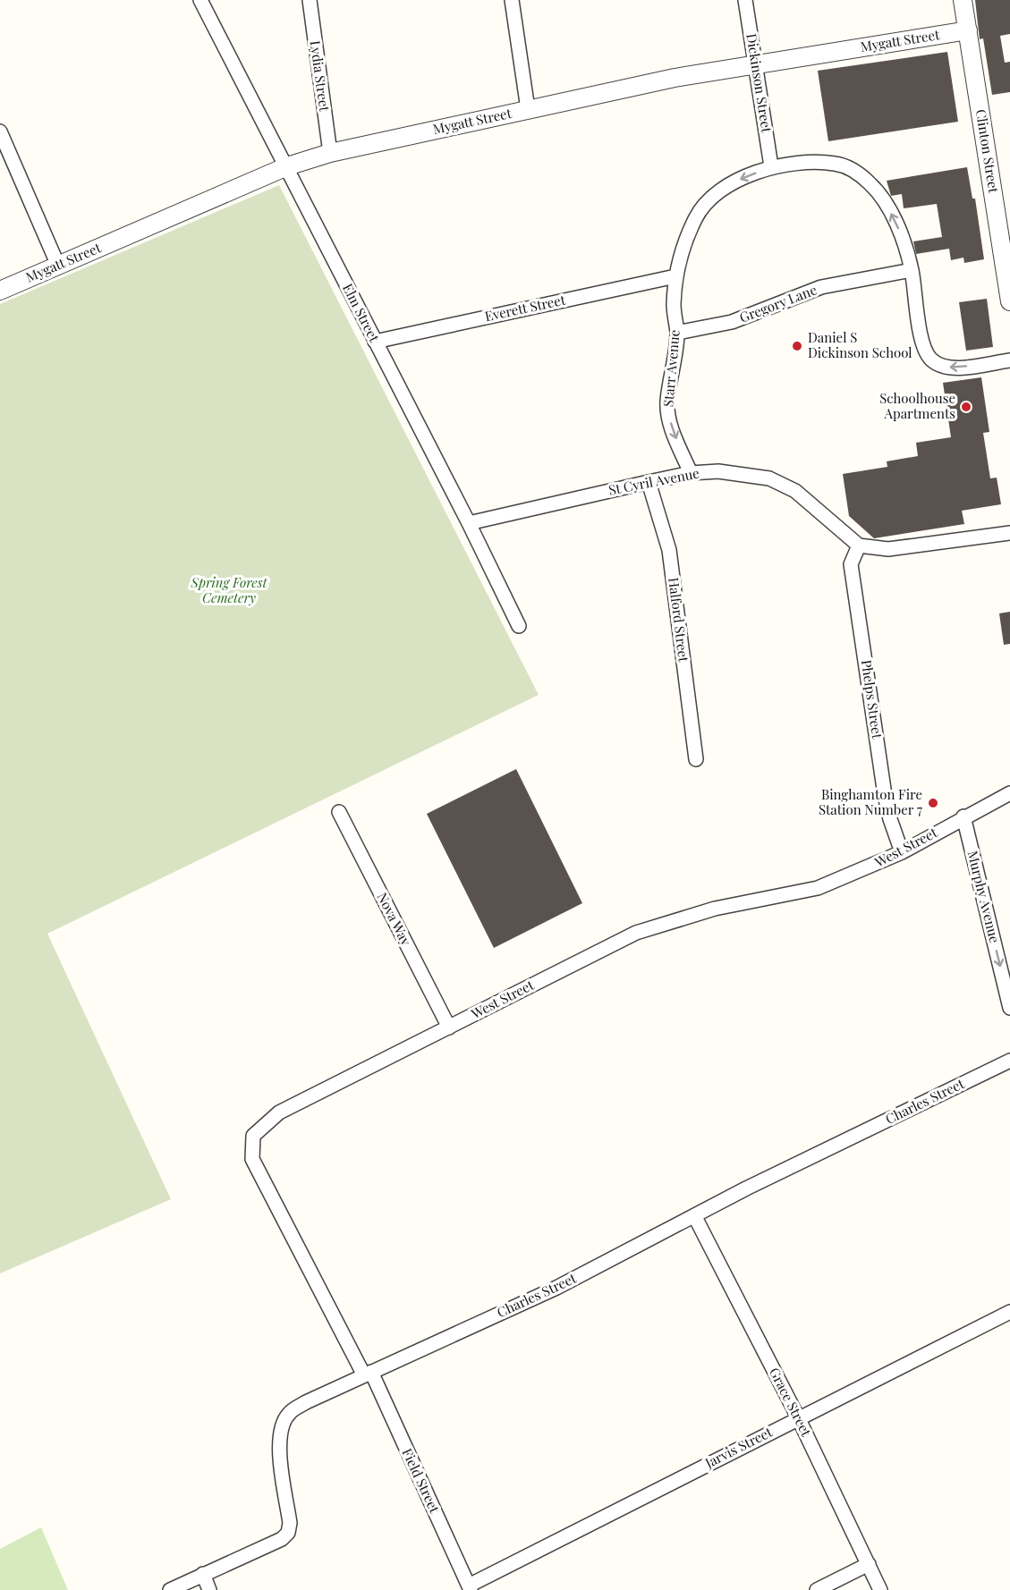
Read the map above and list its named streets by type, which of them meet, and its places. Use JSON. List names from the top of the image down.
{
  "streets": {
    "street": [
      "Mygatt Street",
      "Lydia Street",
      "Dickinson Street",
      "Clinton Street",
      "Gregory Lane",
      "Everett Street",
      "Elm Street",
      "Starr Avenue",
      "St Cyril Avenue",
      "Halford Street",
      "Phelps Street",
      "West Street",
      "Murphy Avenue",
      "Nova Way",
      "Charles Street",
      "Grace Street",
      "Jarvis Street",
      "Field Street"
    ]
  },
  "crossings": [
    ["Mygatt Street", "Lydia Street"],
    ["Mygatt Street", "Dickinson Street"],
    ["Mygatt Street", "Clinton Street"],
    ["Mygatt Street", "Elm Street"],
    ["Dickinson Street", "Starr Avenue"],
    ["Gregory Lane", "Starr Avenue"],
    ["Everett Street", "Elm Street"],
    ["Everett Street", "Starr Avenue"],
    ["Elm Street", "St Cyril Avenue"],
    ["Starr Avenue", "St Cyril Avenue"],
    ["St Cyril Avenue", "Halford Street"],
    ["St Cyril Avenue", "Phelps Street"],
    ["Phelps Street", "West Street"],
    ["West Street", "Murphy Avenue"],
    ["West Street", "Nova Way"],
    ["West Street", "Charles Street"],
    ["West Street", "Field Street"],
    ["Charles Street", "Grace Street"],
    ["Charles Street", "Field Street"],
    ["Grace Street", "Jarvis Street"],
    ["Jarvis Street", "Field Street"]
  ],
  "one_way": ["Murphy Avenue"],
  "parks": ["Spring Forest Cemetery"],
  "places": ["Daniel S Dickinson School", "Schoolhouse Apartments", "Binghamton Fire Station Number 7"]
}
